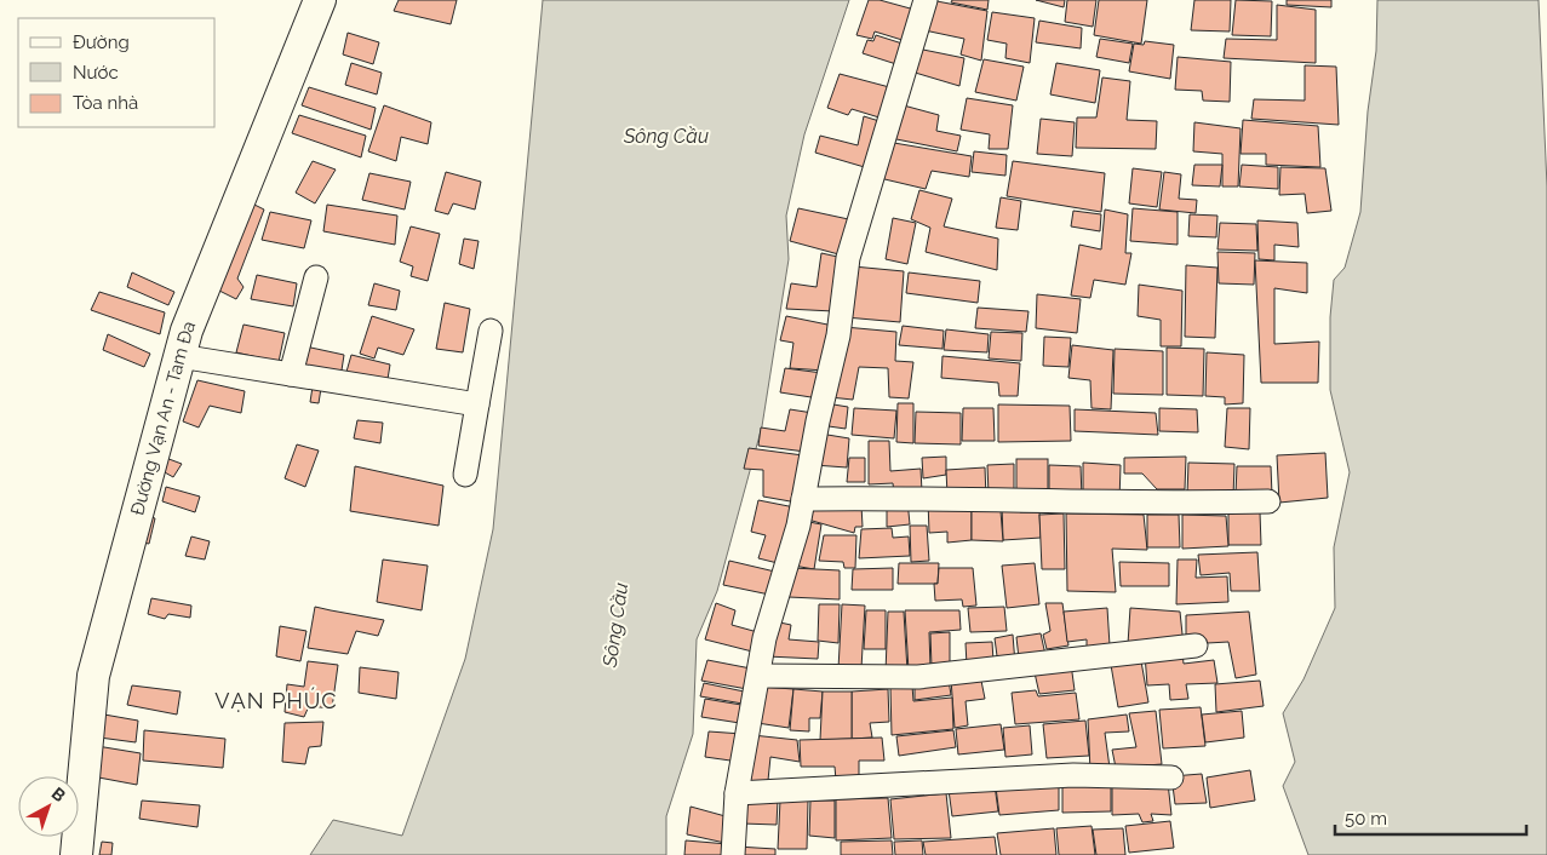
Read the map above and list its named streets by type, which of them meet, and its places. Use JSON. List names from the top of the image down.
{
  "streets": {
    "main road": ["Đường Vạn An - Tam Đa"]
  },
  "districts": ["VẠN PHÚC"],
  "water": ["Sông Cầu"],
  "legend": ["Đường", "Nước", "Tòa nhà"],
  "scale_bar": "50 m",
  "north": "top right"
}
